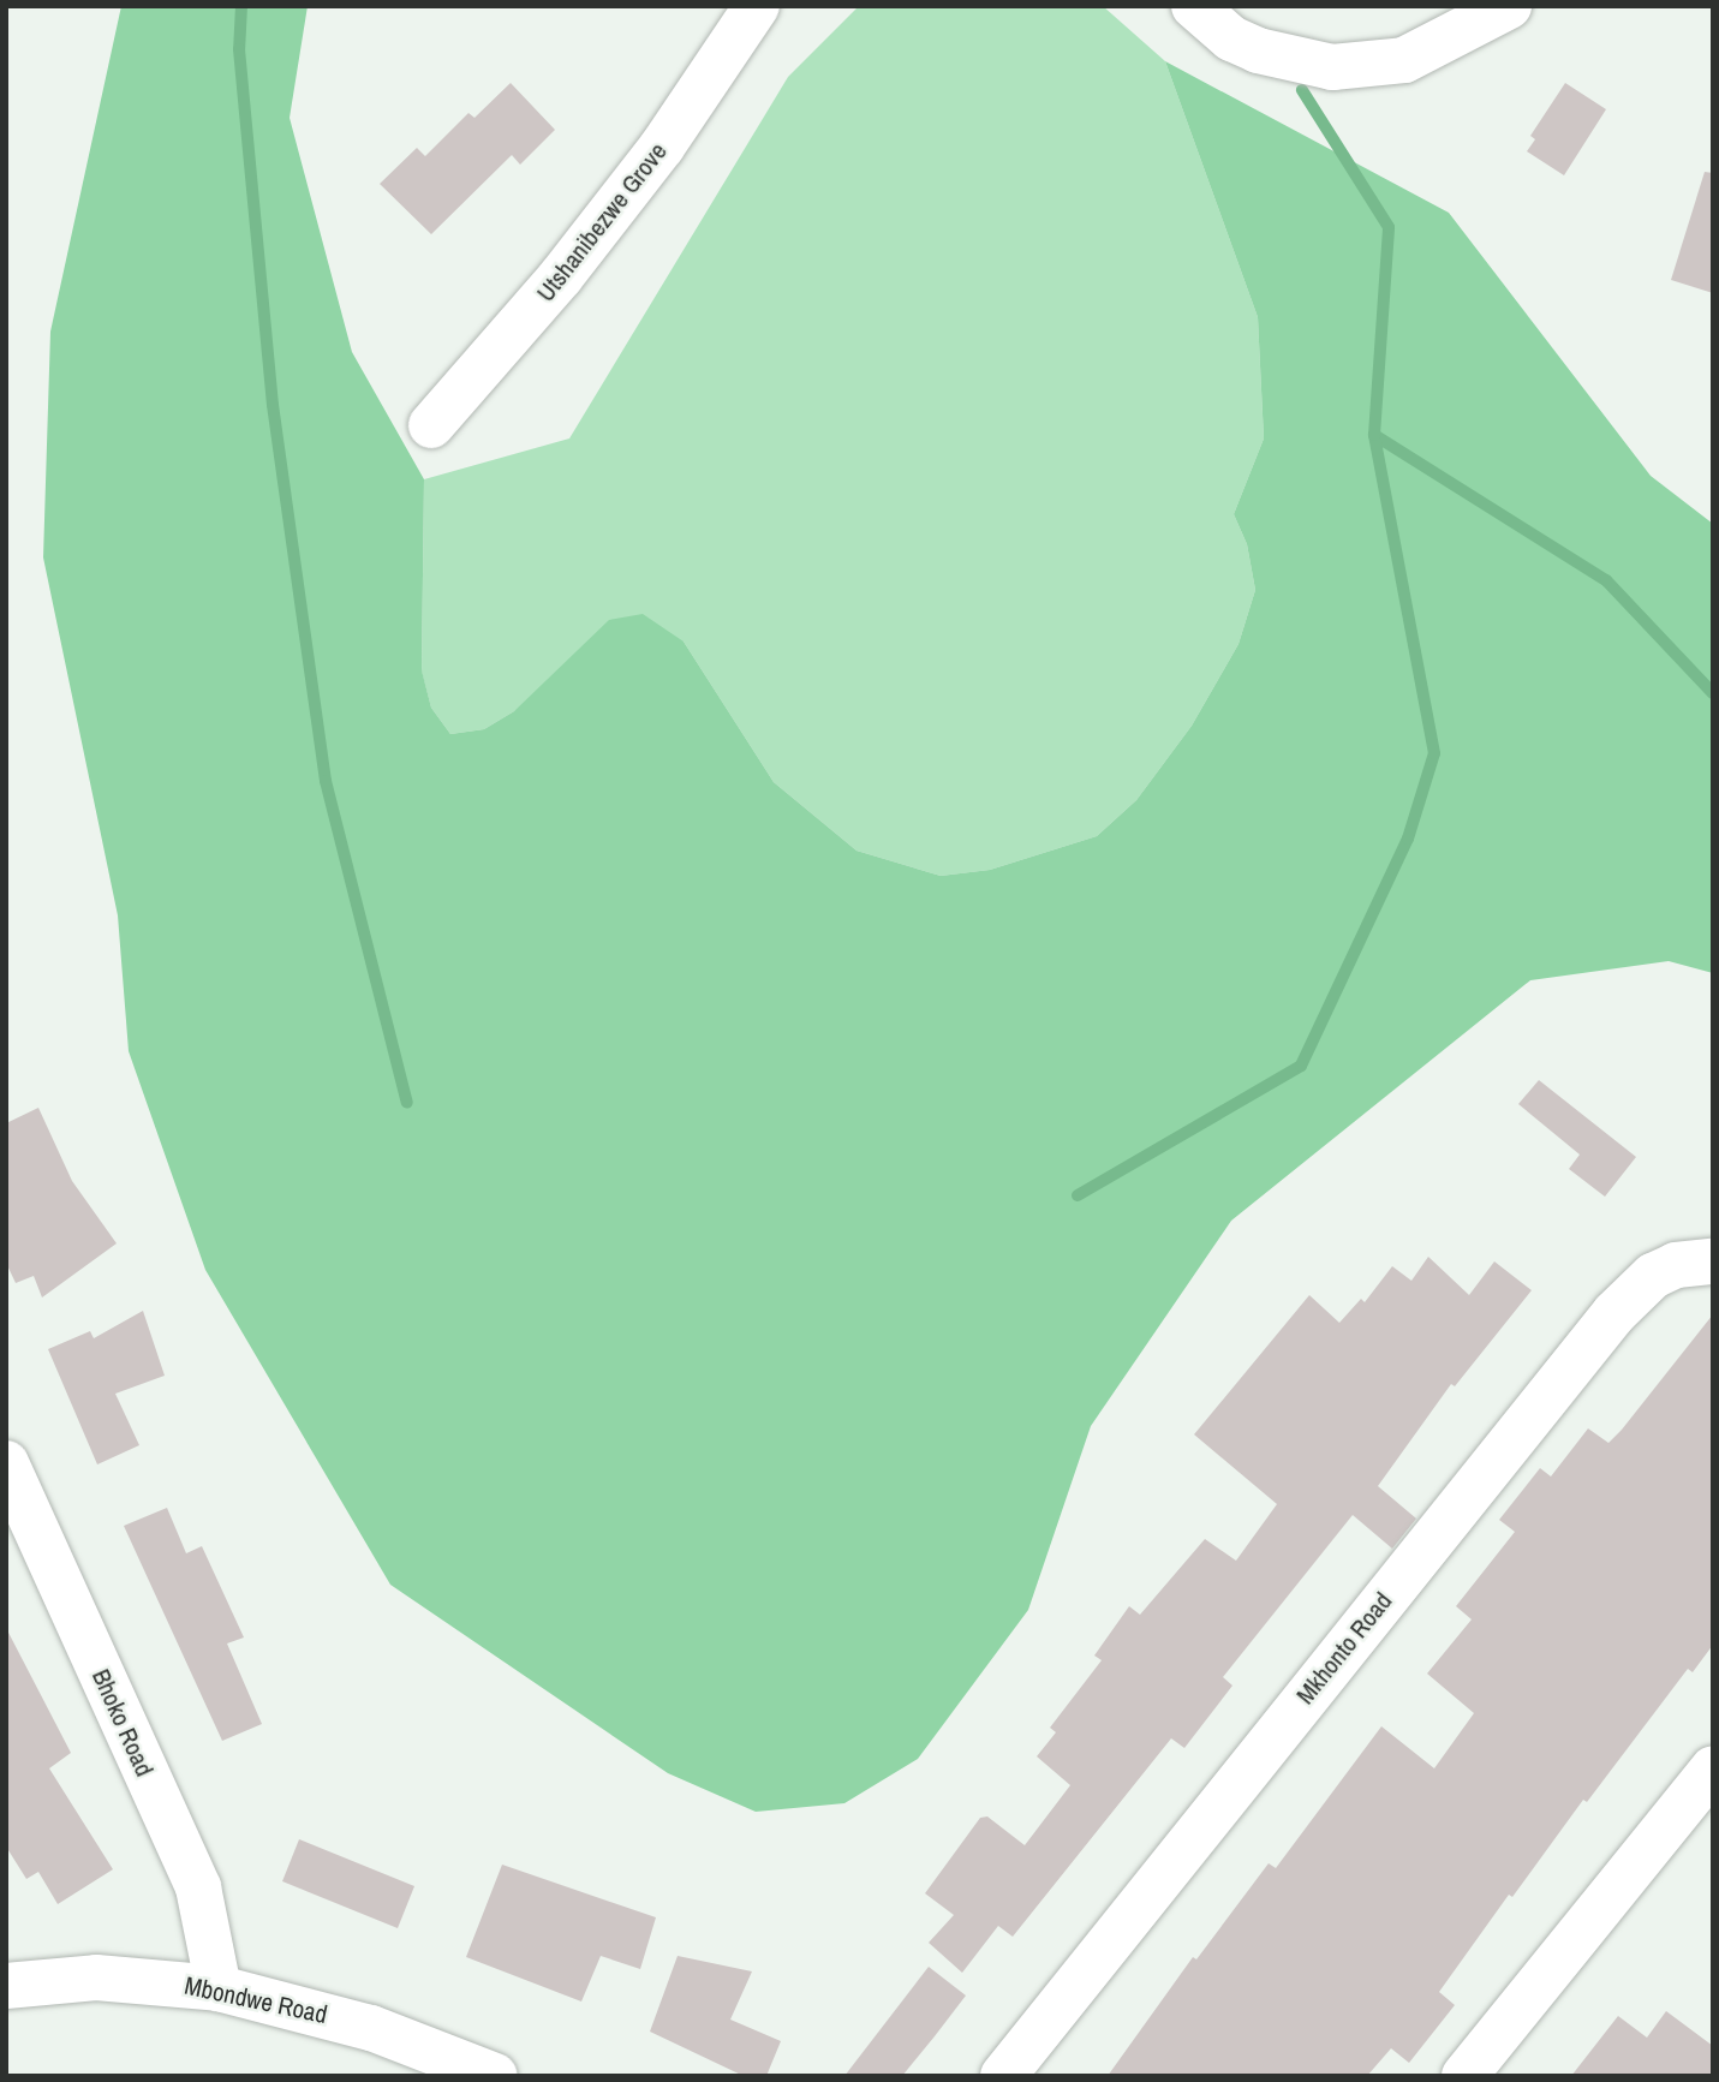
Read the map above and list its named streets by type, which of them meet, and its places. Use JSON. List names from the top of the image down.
{
  "streets": {
    "street": [
      "Utshanibezwe Grove",
      "Mkhonto Road",
      "Bhoko Road",
      "Mbondwe Road"
    ]
  },
  "crossings": [
    ["Bhoko Road", "Mbondwe Road"]
  ]
}
